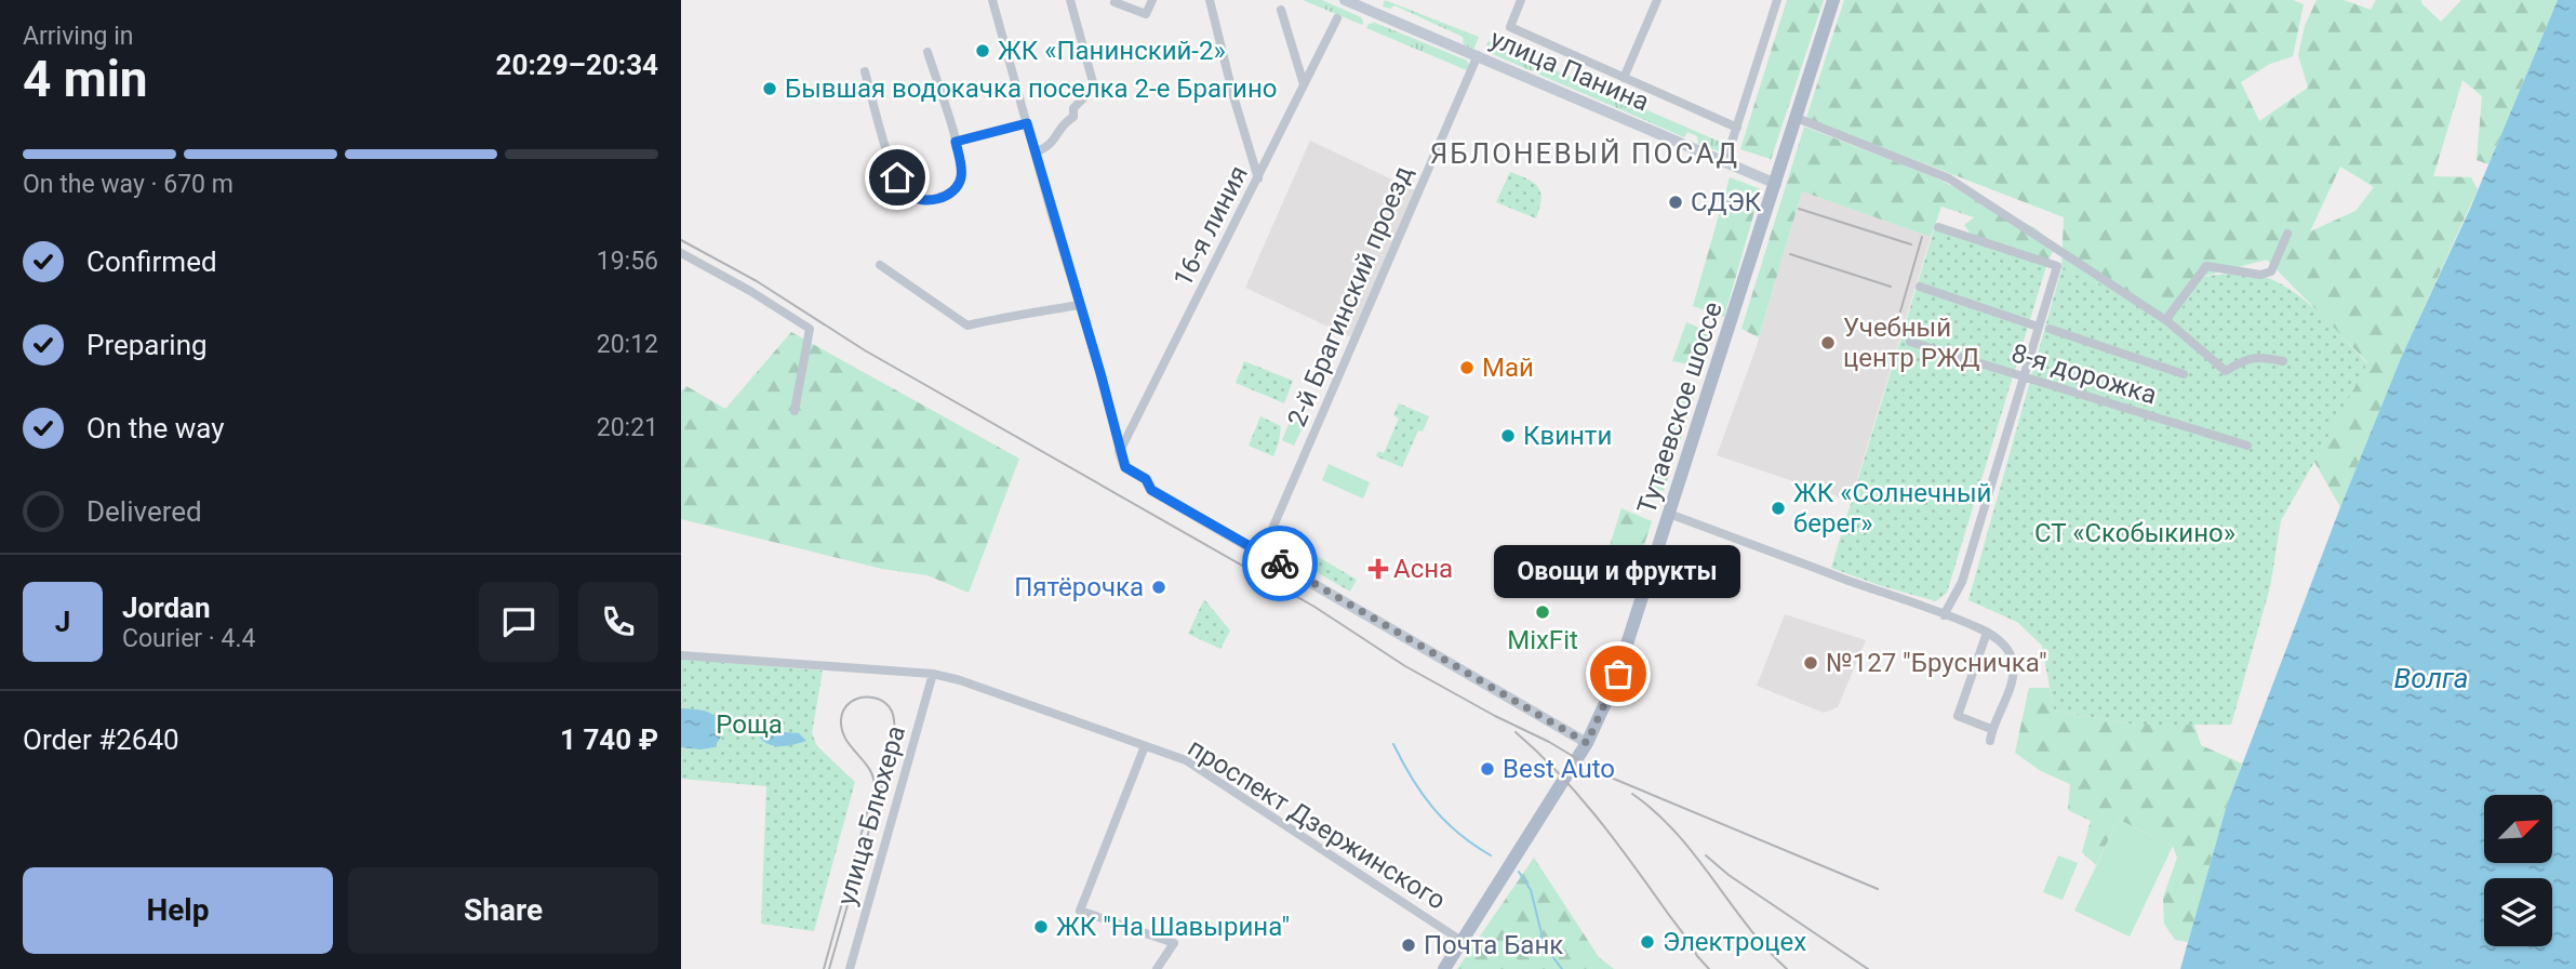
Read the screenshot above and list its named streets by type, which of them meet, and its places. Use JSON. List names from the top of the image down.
{
  "streets": {
    "main road": ["Тутаевское шоссе"],
    "street": [
      "улица Панина",
      "16-я линия",
      "2-й Брагинский проезд",
      "8-я дорожка",
      "улица Блюхера",
      "проспект Дзержинского"
    ]
  },
  "crossings": [
    ["улица Панина", "2-й Брагинский проезд"],
    ["улица Панина", "Тутаевское шоссе"],
    ["Тутаевское шоссе", "проспект Дзержинского"],
    ["улица Блюхера", "проспект Дзержинского"]
  ],
  "districts": ["ЯБЛОНЕВЫЙ ПОСАД"],
  "water": ["Волга"],
  "parks": ["СТ «Скобыкино»", "Роща"],
  "places": {
    "other": [
      "ЖК «Панинский-2»",
      "Бывшая водокачка поселка 2-е Брагино",
      "СДЭК",
      "Учебный центр РЖД",
      "Май",
      "Квинти",
      "ЖК «Солнечный берег»",
      "Пятёрочка",
      "MixFit",
      "№127 \"Брусничка\"",
      "Овощи и фрукты",
      "Best Auto",
      "ЖК \"На Шавырина\"",
      "Электроцех",
      "Почта Банк"
    ],
    "health": ["Асна"]
  },
  "north": "top right",
  "page": {
    "heading": ["4 min", "Arriving in", "20:29–20:34"],
    "panel": [
      "Jordan",
      "Courier · 4.4",
      "Order #2640",
      "1 740 ₽"
    ],
    "bar": "On the way · 670 m",
    "list": [
      ["Confirmed", "19:56"],
      ["Preparing", "20:12"],
      ["On the way", "20:21"],
      "Delivered"
    ],
    "bubble": "Овощи и фрукты",
    "round": "J",
    "buttons": ["Help", "Share"]
  }
}
